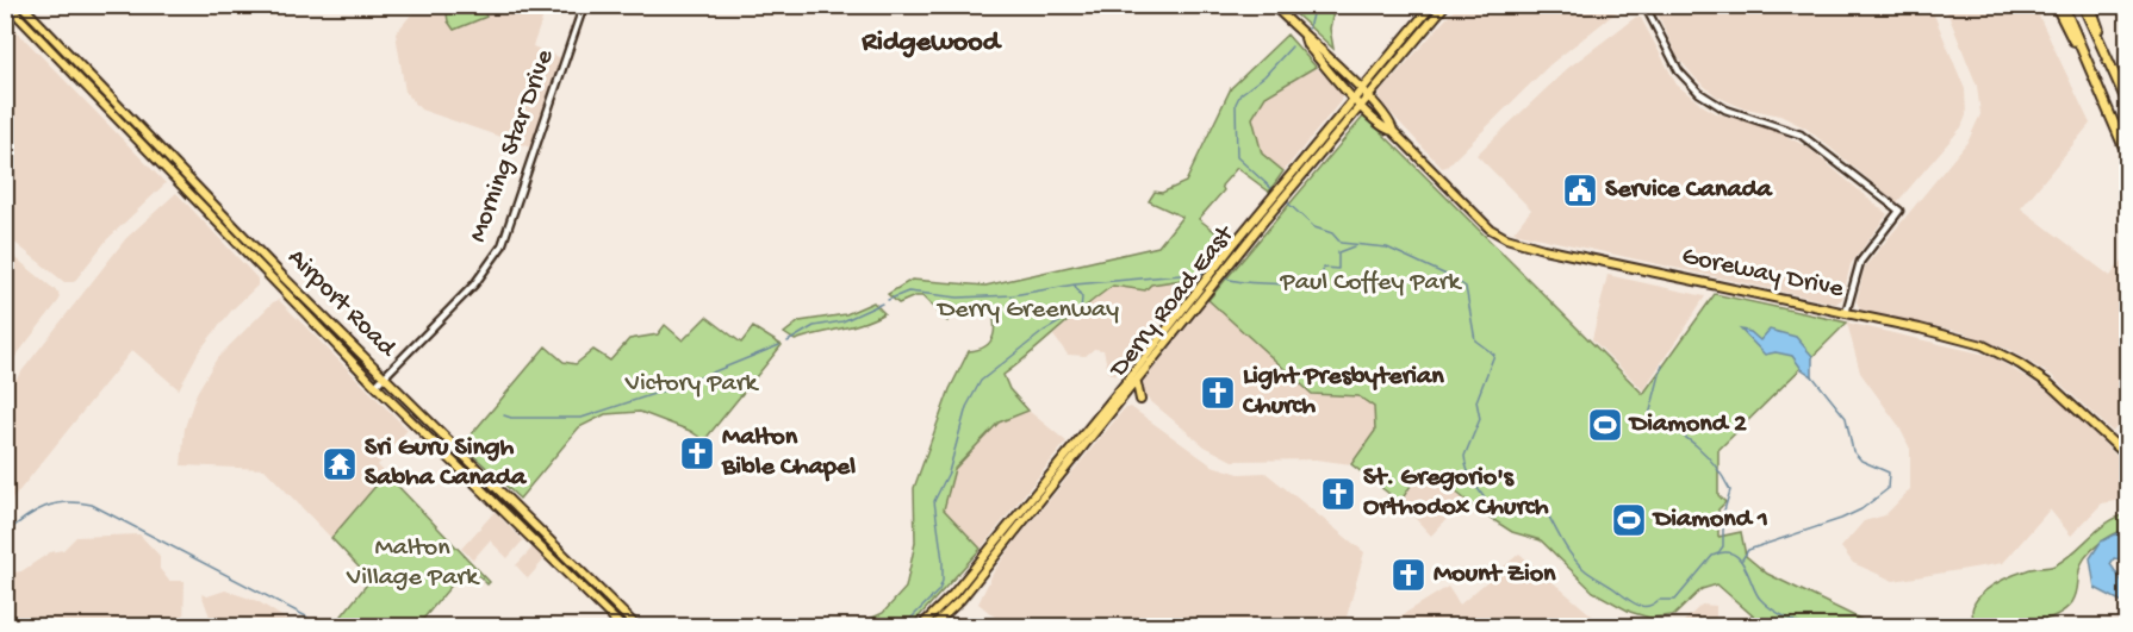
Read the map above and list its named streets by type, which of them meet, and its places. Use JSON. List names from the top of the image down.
{
  "streets": {
    "main road": ["Goreway Drive", "Derry Road East", "Airport Road"],
    "street": ["Morning Star Drive"]
  },
  "crossings": [
    ["Morning Star Drive", "Airport Road"],
    ["Goreway Drive", "Derry Road East"]
  ],
  "districts": ["Ridgewood"],
  "parks": [
    "Paul Coffey Park",
    "Derry Greenway",
    "Victory Park",
    "Malton Village Park"
  ],
  "places": {
    "public building": ["Service Canada"],
    "church": [
      "Light Presbyterian Church",
      "Malton Bible Chapel",
      "St. Gregorio's Orthodox Church",
      "Mount Zion"
    ],
    "sports": ["Diamond 2", "Diamond 1"],
    "temple": ["Sri Guru Singh Sabha Canada"]
  }
}
